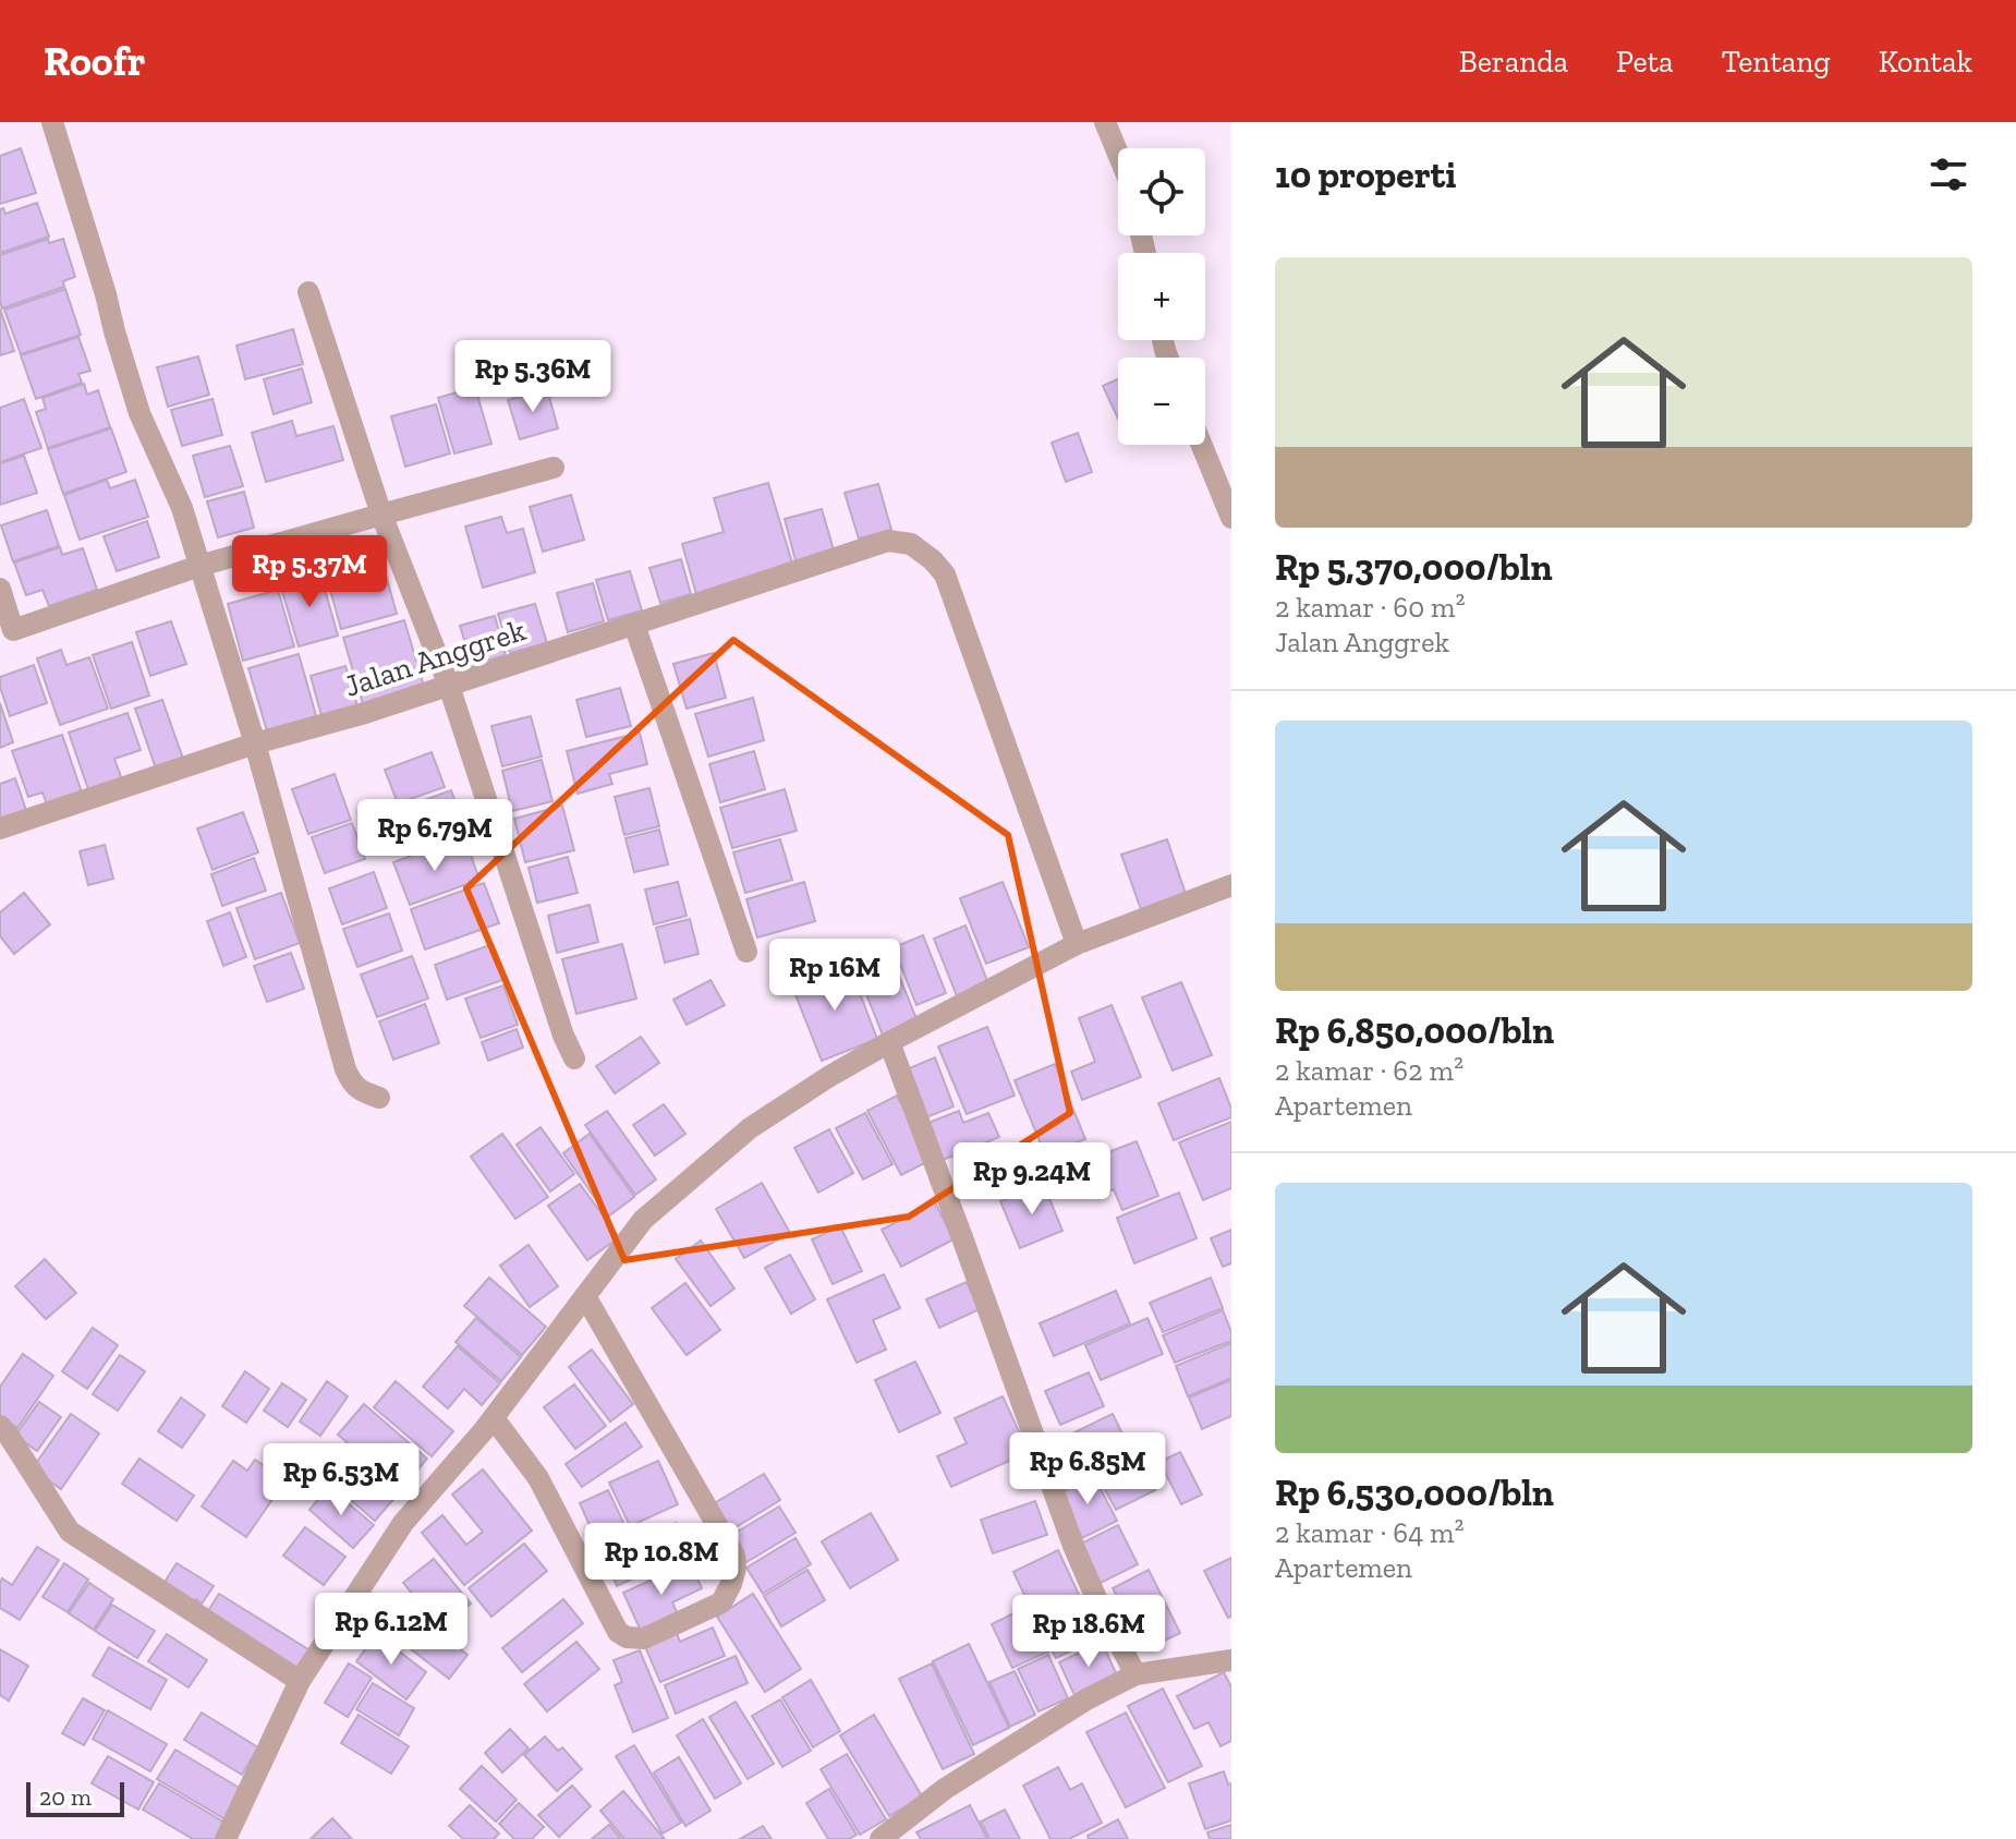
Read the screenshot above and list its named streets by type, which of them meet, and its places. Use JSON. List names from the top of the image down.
{
  "streets": {
    "street": ["Jalan Anggrek"]
  },
  "scale_bar": "20 m",
  "page": {
    "header": "Roofr",
    "nav": [
      "Beranda",
      "Peta",
      "Tentang",
      "Kontak"
    ],
    "heading": "10 properti",
    "map_buttons": ["+", "−"],
    "list": [
      {
        "name": "Rp 5,370,000/bln",
        "note": "2 kamar · 60 m² · Jalan Anggrek"
      },
      {
        "name": "Rp 6,850,000/bln",
        "note": "2 kamar · 62 m² · Apartemen"
      },
      {
        "name": "Rp 6,530,000/bln",
        "note": "2 kamar · 64 m² · Apartemen"
      }
    ],
    "price": [
      "Rp 5.36M",
      "Rp 5.37M",
      "Rp 6.79M",
      "Rp 16M",
      "Rp 9.24M",
      "Rp 6.85M",
      "Rp 6.53M",
      "Rp 10.8M",
      "Rp 6.12M",
      "Rp 18.6M"
    ],
    "scale": "20 m"
  }
}
